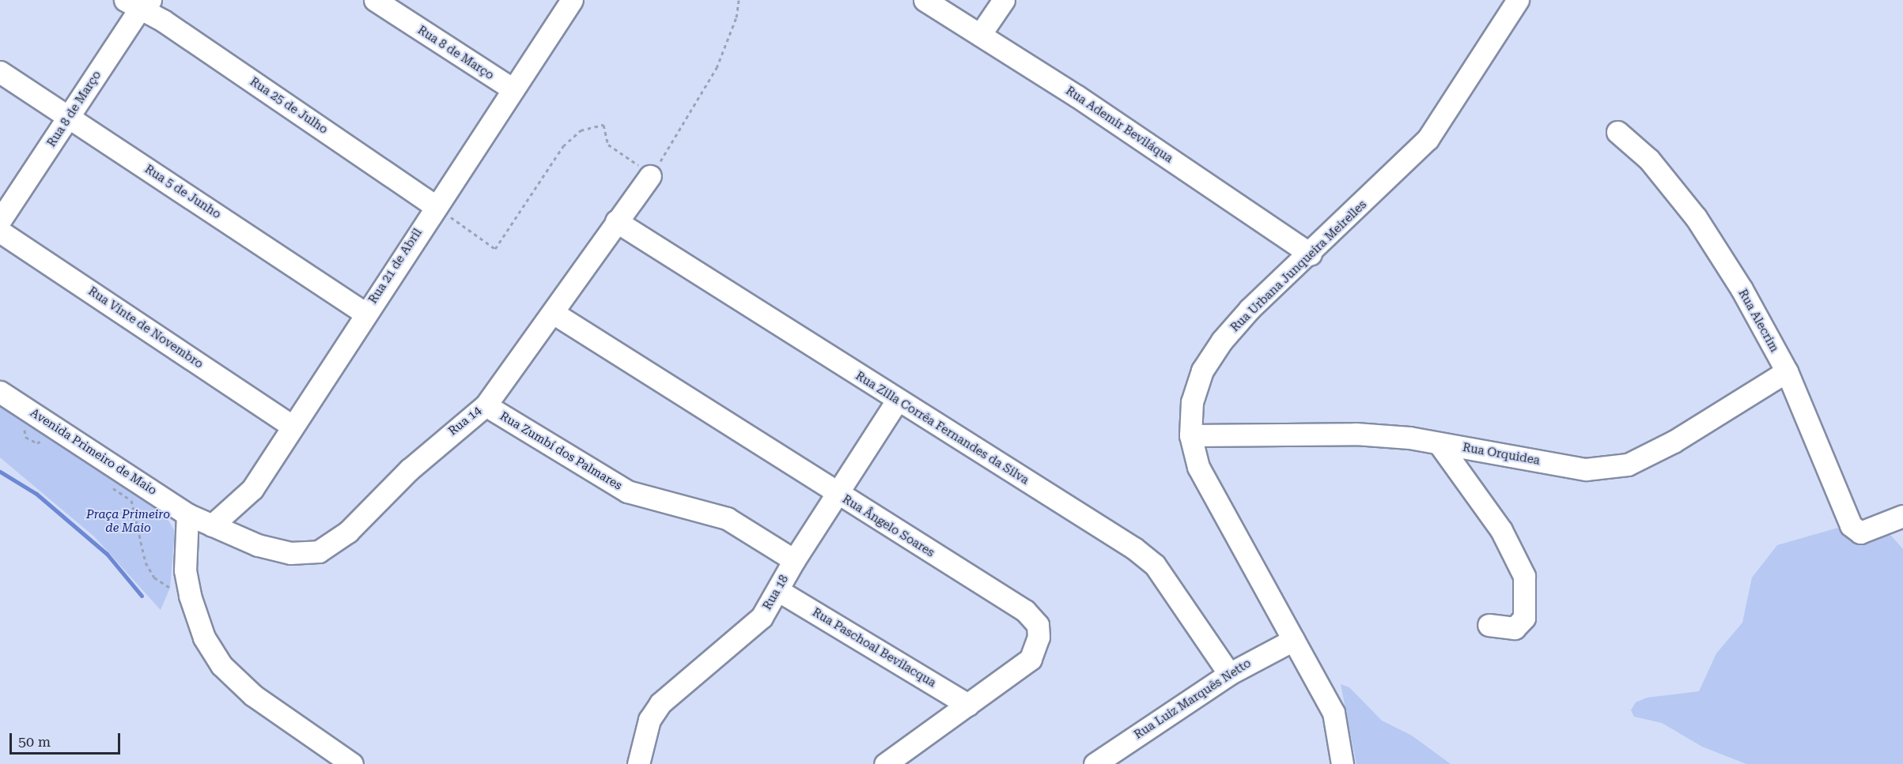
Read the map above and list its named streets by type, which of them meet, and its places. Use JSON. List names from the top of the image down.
{
  "streets": {
    "street": [
      "Rua 8 de Março",
      "Rua 25 de Julho",
      "Rua Ademir Beviláqua",
      "Rua 5 de Junho",
      "Rua 21 de Abril",
      "Rua Urbana Junqueira Meirelles",
      "Rua Alecrim",
      "Rua Vinte de Novembro",
      "Rua 14",
      "Rua Zilla Corrêa Fernandes da Silva",
      "Rua Zumbí dos Palmares",
      "Avenida Primeiro de Maio",
      "Rua Orquidea",
      "Rua Ângelo Soares",
      "Rua 18",
      "Rua Paschoal Bevilacqua",
      "Rua Luiz Marquês Netto"
    ]
  },
  "crossings": [
    ["Rua 8 de Março", "Rua 25 de Julho"],
    ["Rua 8 de Março", "Rua 5 de Junho"],
    ["Rua 8 de Março", "Rua 21 de Abril"],
    ["Rua 25 de Julho", "Rua 21 de Abril"],
    ["Rua Ademir Beviláqua", "Rua Urbana Junqueira Meirelles"],
    ["Rua 5 de Junho", "Rua 21 de Abril"],
    ["Rua 21 de Abril", "Rua Vinte de Novembro"],
    ["Rua 21 de Abril", "Rua 14"],
    ["Rua 21 de Abril", "Avenida Primeiro de Maio"],
    ["Rua Urbana Junqueira Meirelles", "Rua Orquidea"],
    ["Rua Urbana Junqueira Meirelles", "Rua Luiz Marquês Netto"],
    ["Rua Alecrim", "Rua Orquidea"],
    ["Rua 14", "Rua Zilla Corrêa Fernandes da Silva"],
    ["Rua 14", "Rua Zumbí dos Palmares"],
    ["Rua 14", "Avenida Primeiro de Maio"],
    ["Rua 14", "Rua Ângelo Soares"],
    ["Rua Zilla Corrêa Fernandes da Silva", "Rua 18"],
    ["Rua Zilla Corrêa Fernandes da Silva", "Rua Luiz Marquês Netto"],
    ["Rua Zumbí dos Palmares", "Rua 18"],
    ["Rua Ângelo Soares", "Rua 18"],
    ["Rua Ângelo Soares", "Rua Paschoal Bevilacqua"],
    ["Rua 18", "Rua Paschoal Bevilacqua"]
  ],
  "parks": ["Praça Primeiro de Maio"],
  "scale_bar": "50 m"
}
